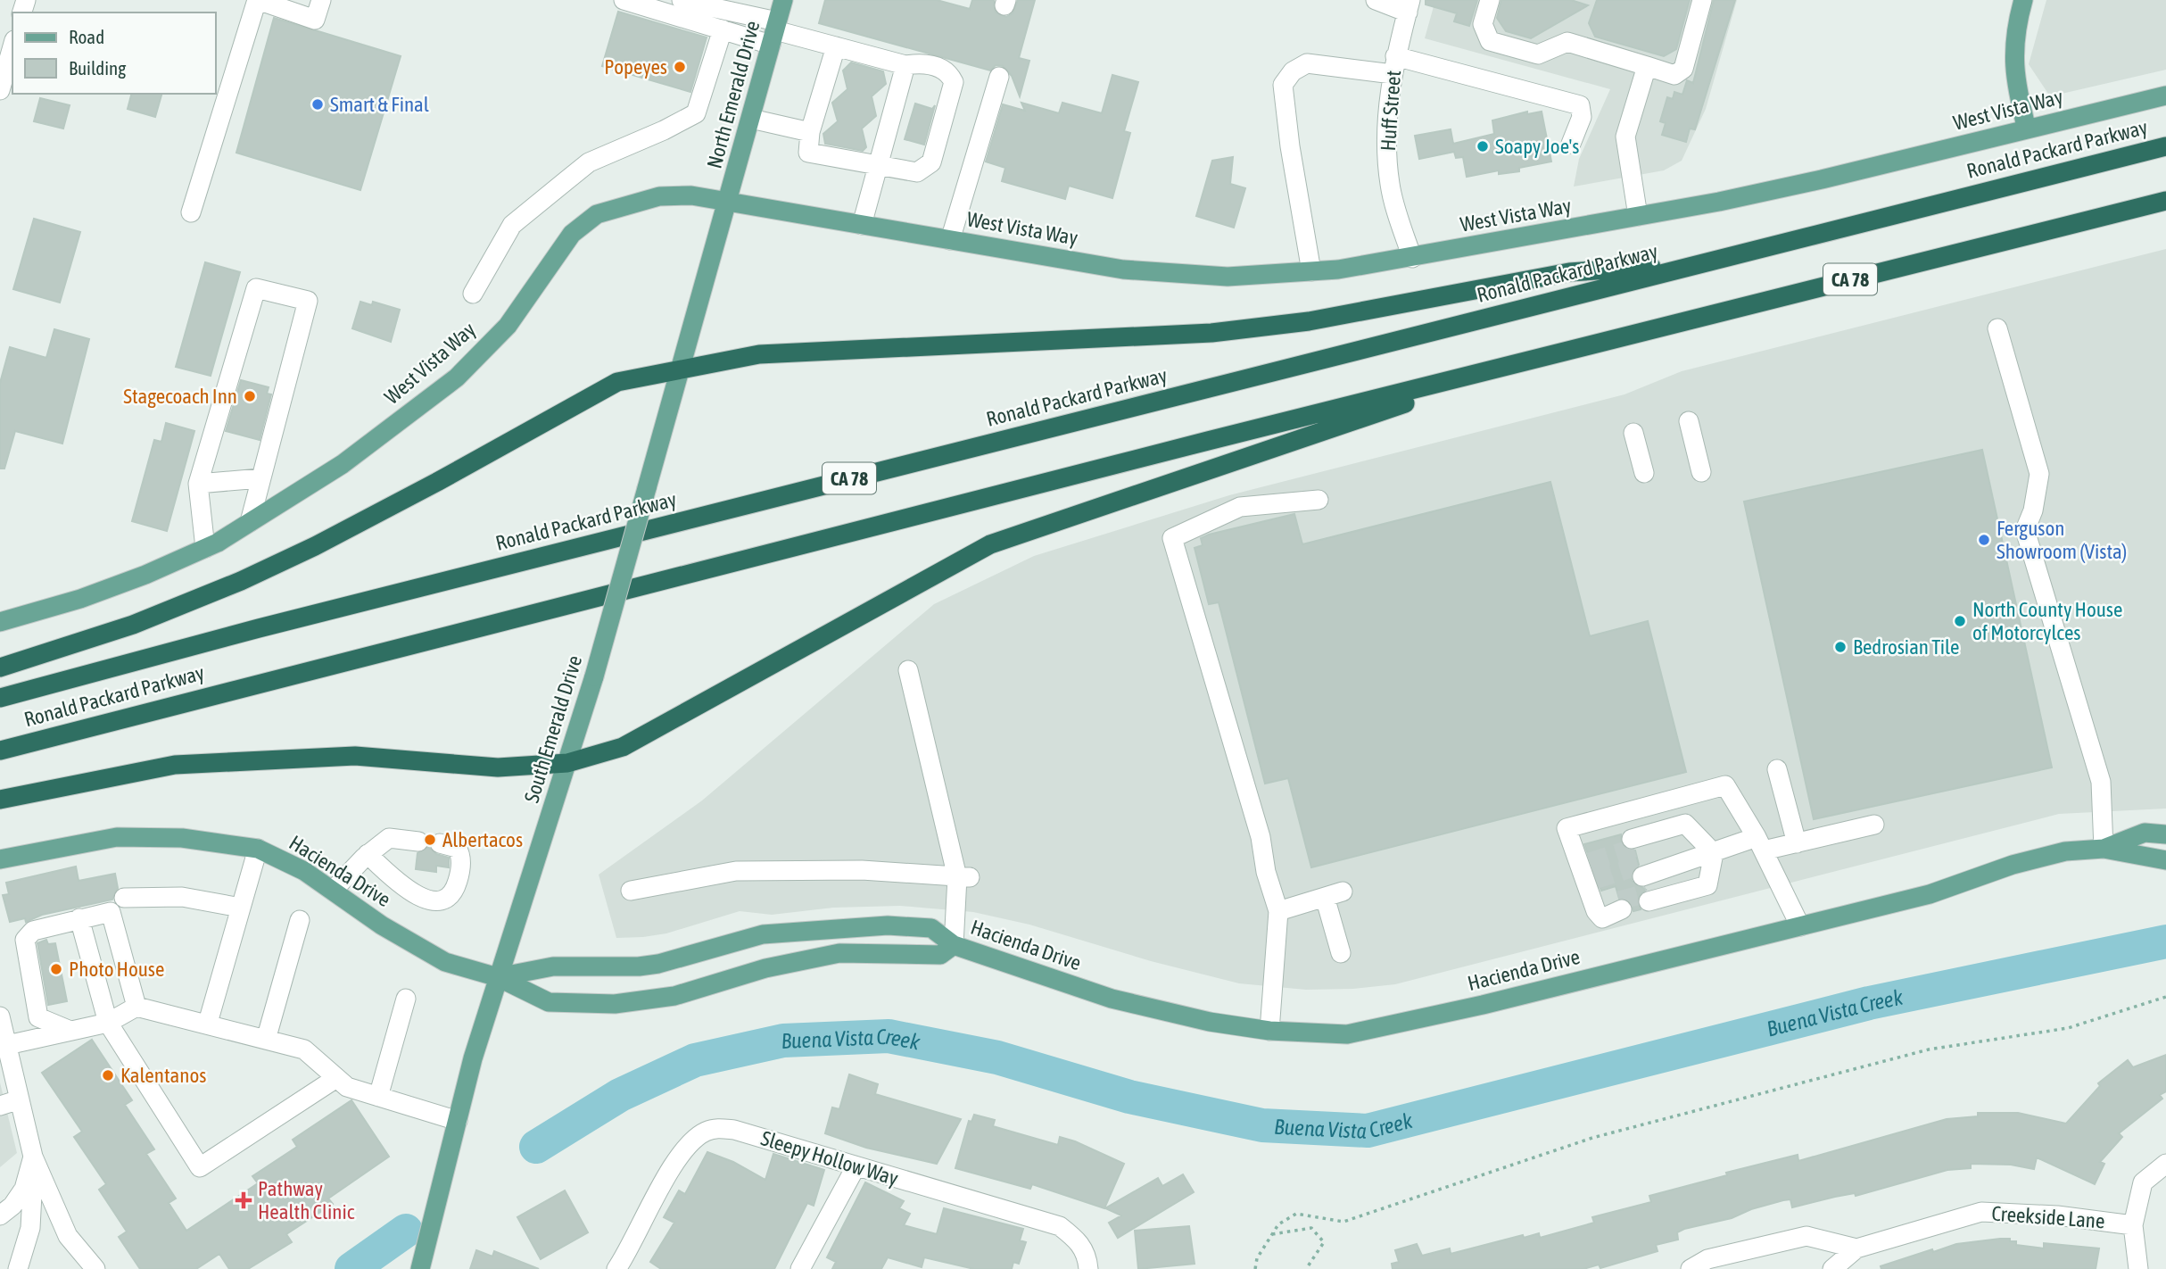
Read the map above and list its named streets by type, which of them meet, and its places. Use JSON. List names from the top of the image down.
{
  "streets": {
    "highway": ["Ronald Packard Parkway", "CA 78"],
    "main road": [
      "North Emerald Drive",
      "West Vista Way",
      "South Emerald Drive",
      "Hacienda Drive"
    ],
    "street": ["Huff Street", "Sleepy Hollow Way", "Creekside Lane"]
  },
  "crossings": [
    ["North Emerald Drive", "West Vista Way"],
    ["North Emerald Drive", "South Emerald Drive"],
    ["West Vista Way", "Huff Street"],
    ["West Vista Way", "South Emerald Drive"],
    ["South Emerald Drive", "Hacienda Drive"]
  ],
  "water": ["Buena Vista Creek"],
  "places": {
    "other": [
      "Popeyes",
      "Smart & Final",
      "Soapy Joe's",
      "Stagecoach Inn",
      "Ferguson Showroom (Vista)",
      "North County House of Motorcylces",
      "Bedrosian Tile",
      "Albertacos",
      "Photo House",
      "Kalentanos"
    ],
    "health": ["Pathway Health Clinic"]
  },
  "legend": ["Road", "Building"]
}
